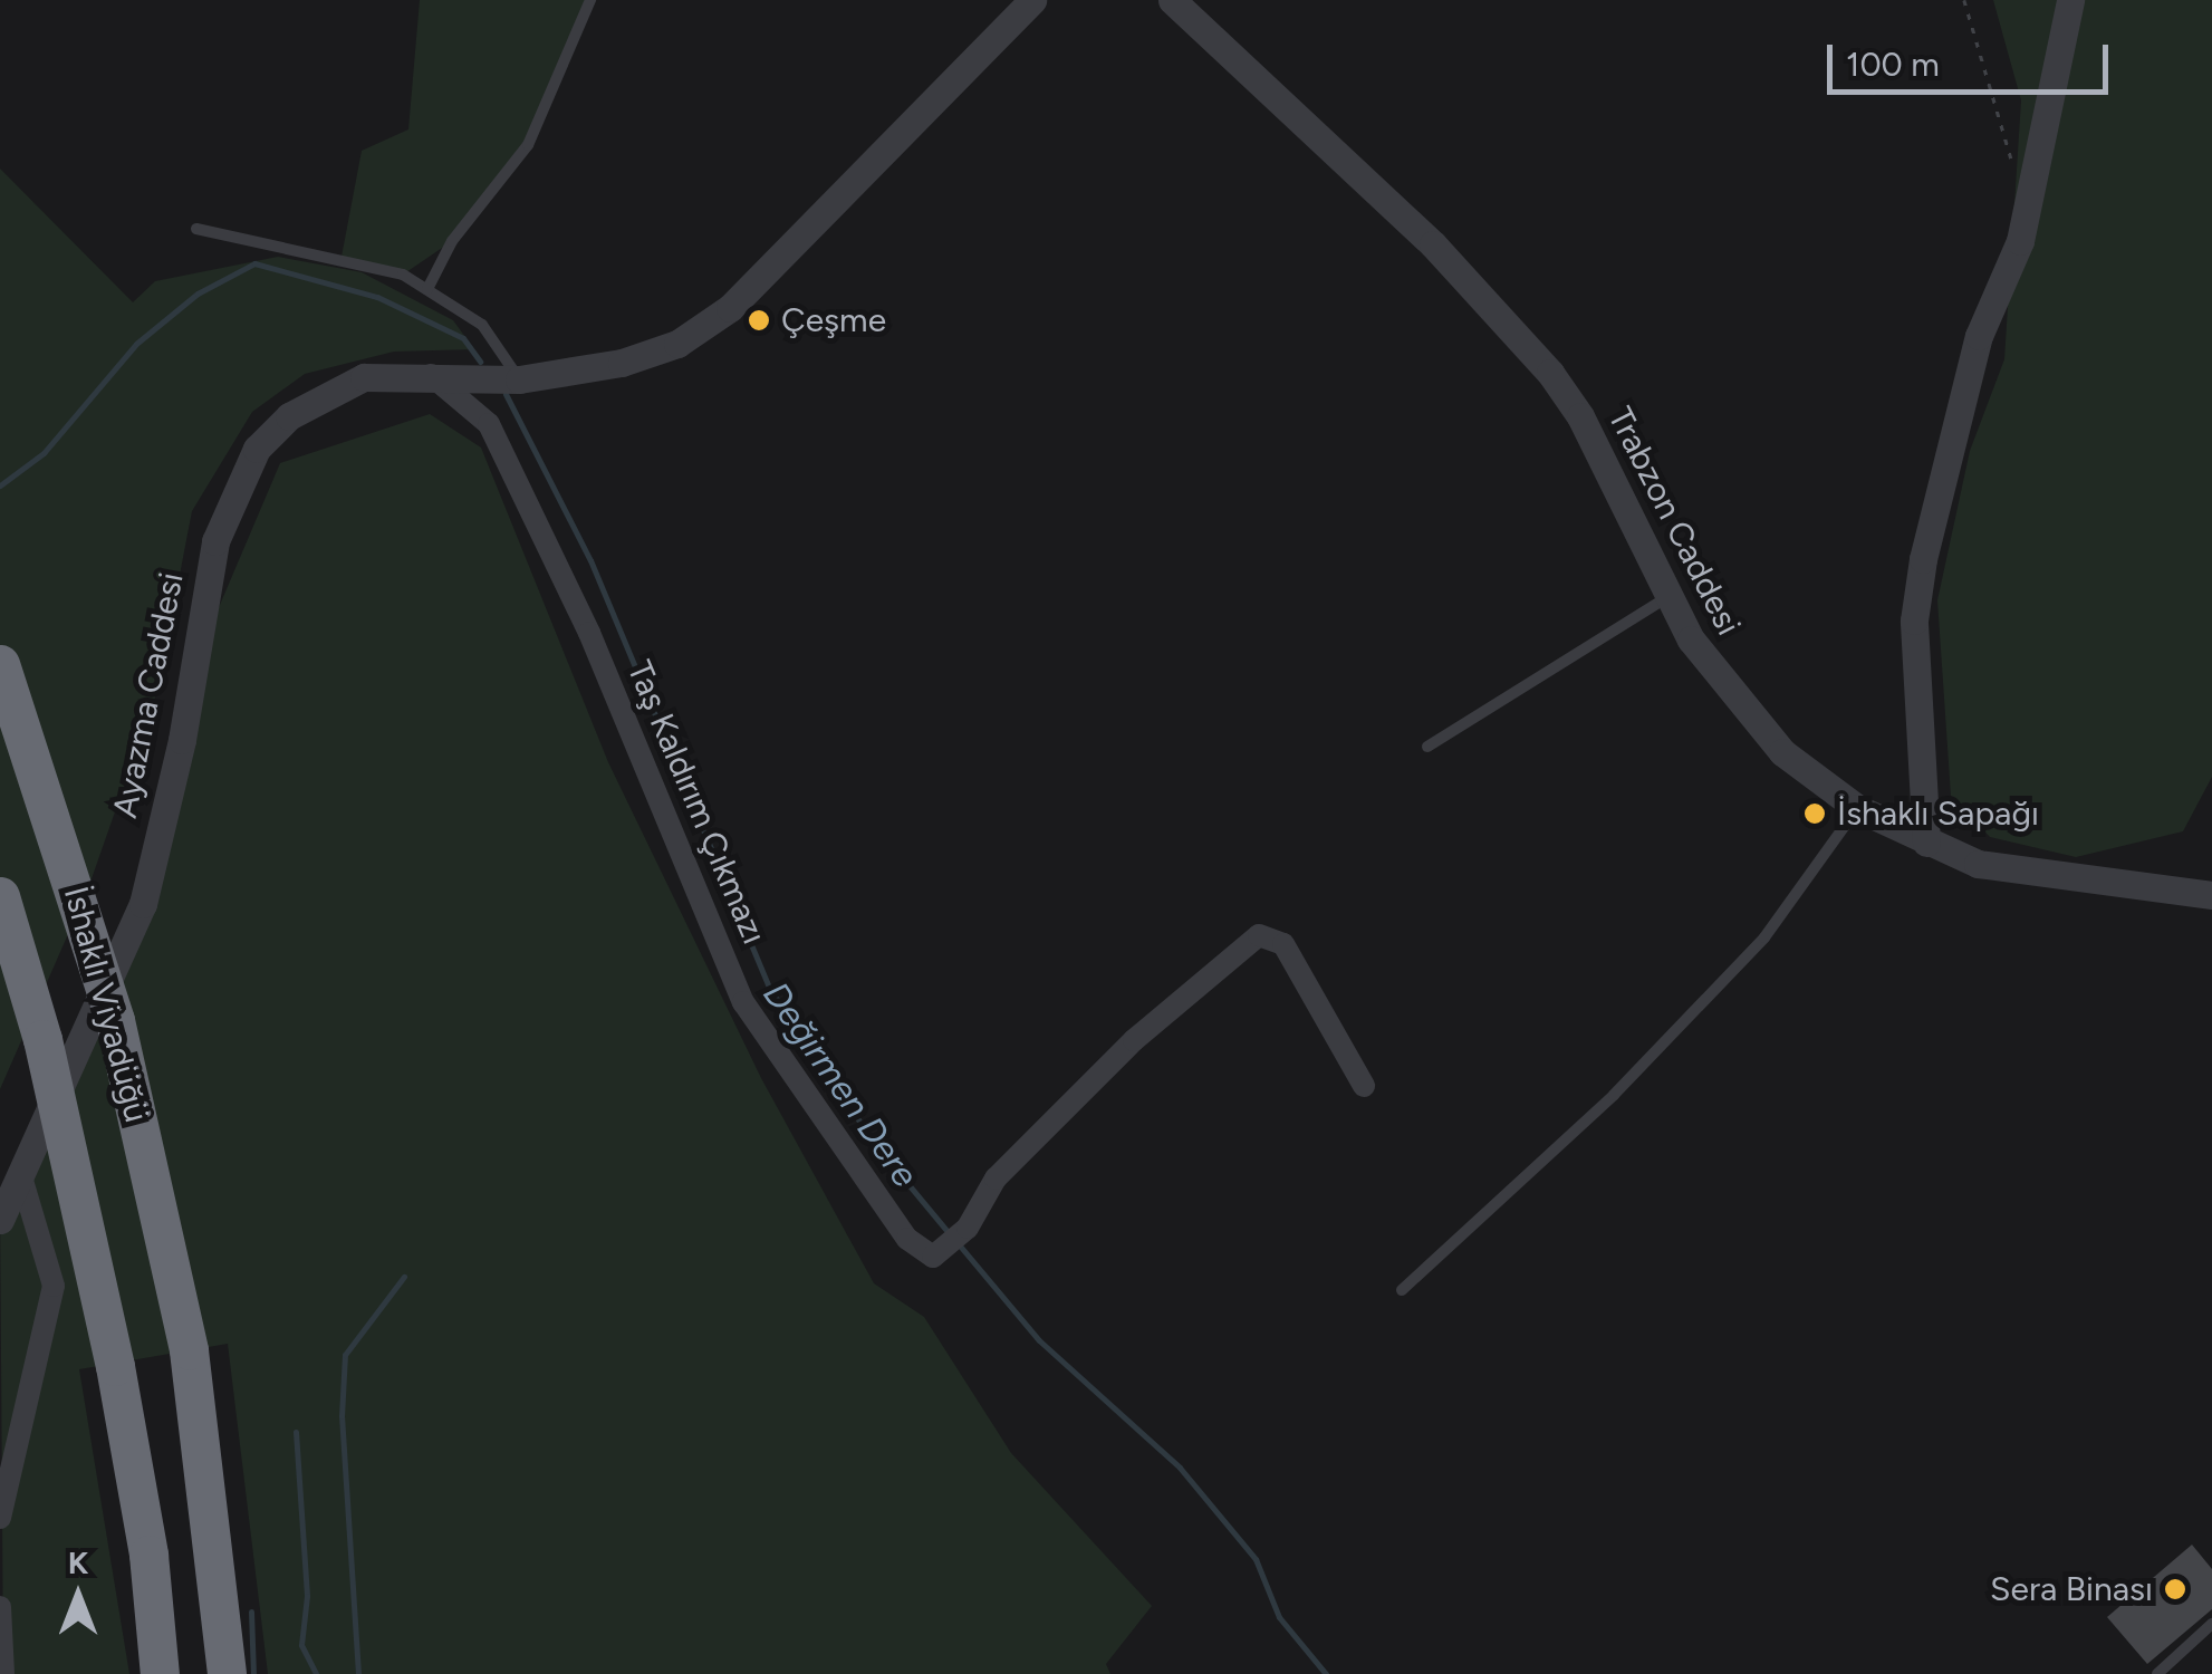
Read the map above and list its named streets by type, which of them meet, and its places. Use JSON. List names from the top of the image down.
{
  "streets": {
    "highway": ["İshaklı Viyadüğü"],
    "street": ["Trabzon Caddesi", "Ayazma Caddesi", "Taş Kaldırım Çıkmazı"]
  },
  "crossings": [
    ["Ayazma Caddesi", "Taş Kaldırım Çıkmazı"]
  ],
  "water": ["Değirmen Dere"],
  "places": ["Çeşme", "İshaklı Sapağı", "Sera Binası"],
  "scale_bar": "100 m",
  "north": "top"
}
